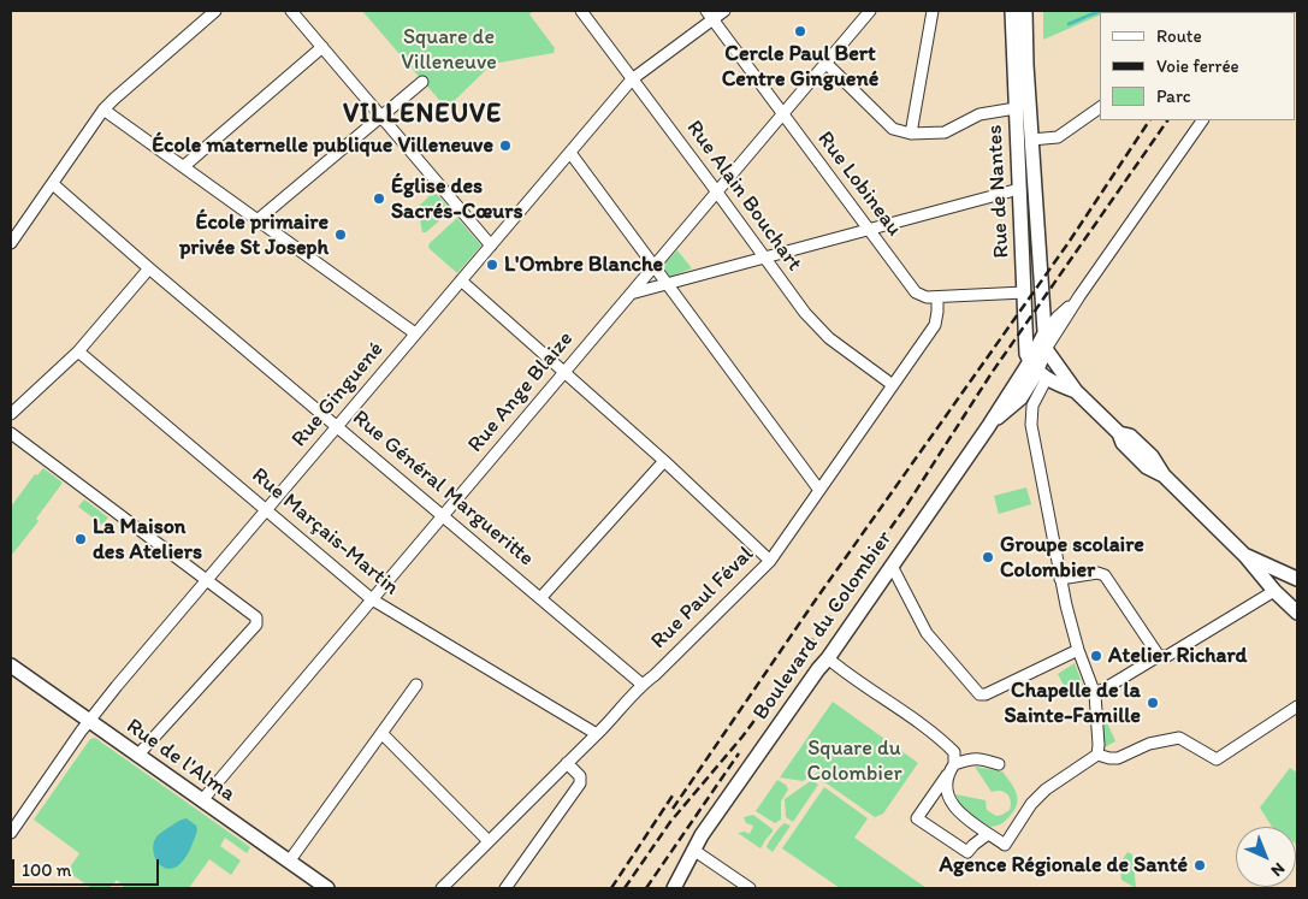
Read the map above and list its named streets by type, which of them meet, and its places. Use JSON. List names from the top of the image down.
{
  "streets": {
    "main road": ["Rue de Nantes", "Boulevard du Colombier", "Rue de l'Alma"],
    "street": [
      "Rue Lobineau",
      "Rue Alain Bouchart",
      "Rue Ange Blaize",
      "Rue Ginguené",
      "Rue Général Margueritte",
      "Rue Marçais-Martin",
      "Rue Paul Féval"
    ]
  },
  "crossings": [
    ["Rue Lobineau", "Rue de Nantes"],
    ["Rue Lobineau", "Rue Ange Blaize"],
    ["Rue Lobineau", "Rue Ginguené"],
    ["Rue Lobineau", "Rue Paul Féval"],
    ["Rue de Nantes", "Boulevard du Colombier"],
    ["Rue Alain Bouchart", "Rue Ange Blaize"],
    ["Rue Alain Bouchart", "Rue Ginguené"],
    ["Rue Alain Bouchart", "Rue Paul Féval"],
    ["Rue Ange Blaize", "Rue Général Margueritte"],
    ["Rue Ange Blaize", "Rue Marçais-Martin"],
    ["Rue Ange Blaize", "Rue de l'Alma"],
    ["Rue Ginguené", "Rue Général Margueritte"],
    ["Rue Ginguené", "Rue Marçais-Martin"],
    ["Rue Ginguené", "Rue de l'Alma"],
    ["Rue Général Margueritte", "Rue Paul Féval"],
    ["Rue Marçais-Martin", "Rue Paul Féval"]
  ],
  "districts": ["VILLENEUVE"],
  "parks": ["Square de Villeneuve", "Square du Colombier"],
  "places": [
    "Cercle Paul Bert Centre Ginguené",
    "École maternelle publique Villeneuve",
    "Église des Sacrés-Cœurs",
    "École primaire privée St Joseph",
    "L'Ombre Blanche",
    "La Maison des Ateliers",
    "Groupe scolaire Colombier",
    "Atelier Richard",
    "Chapelle de la Sainte-Famille",
    "Agence Régionale de Santé"
  ],
  "legend": ["Route", "Voie ferrée", "Parc"],
  "scale_bar": "100 m",
  "north": "bottom right"
}
